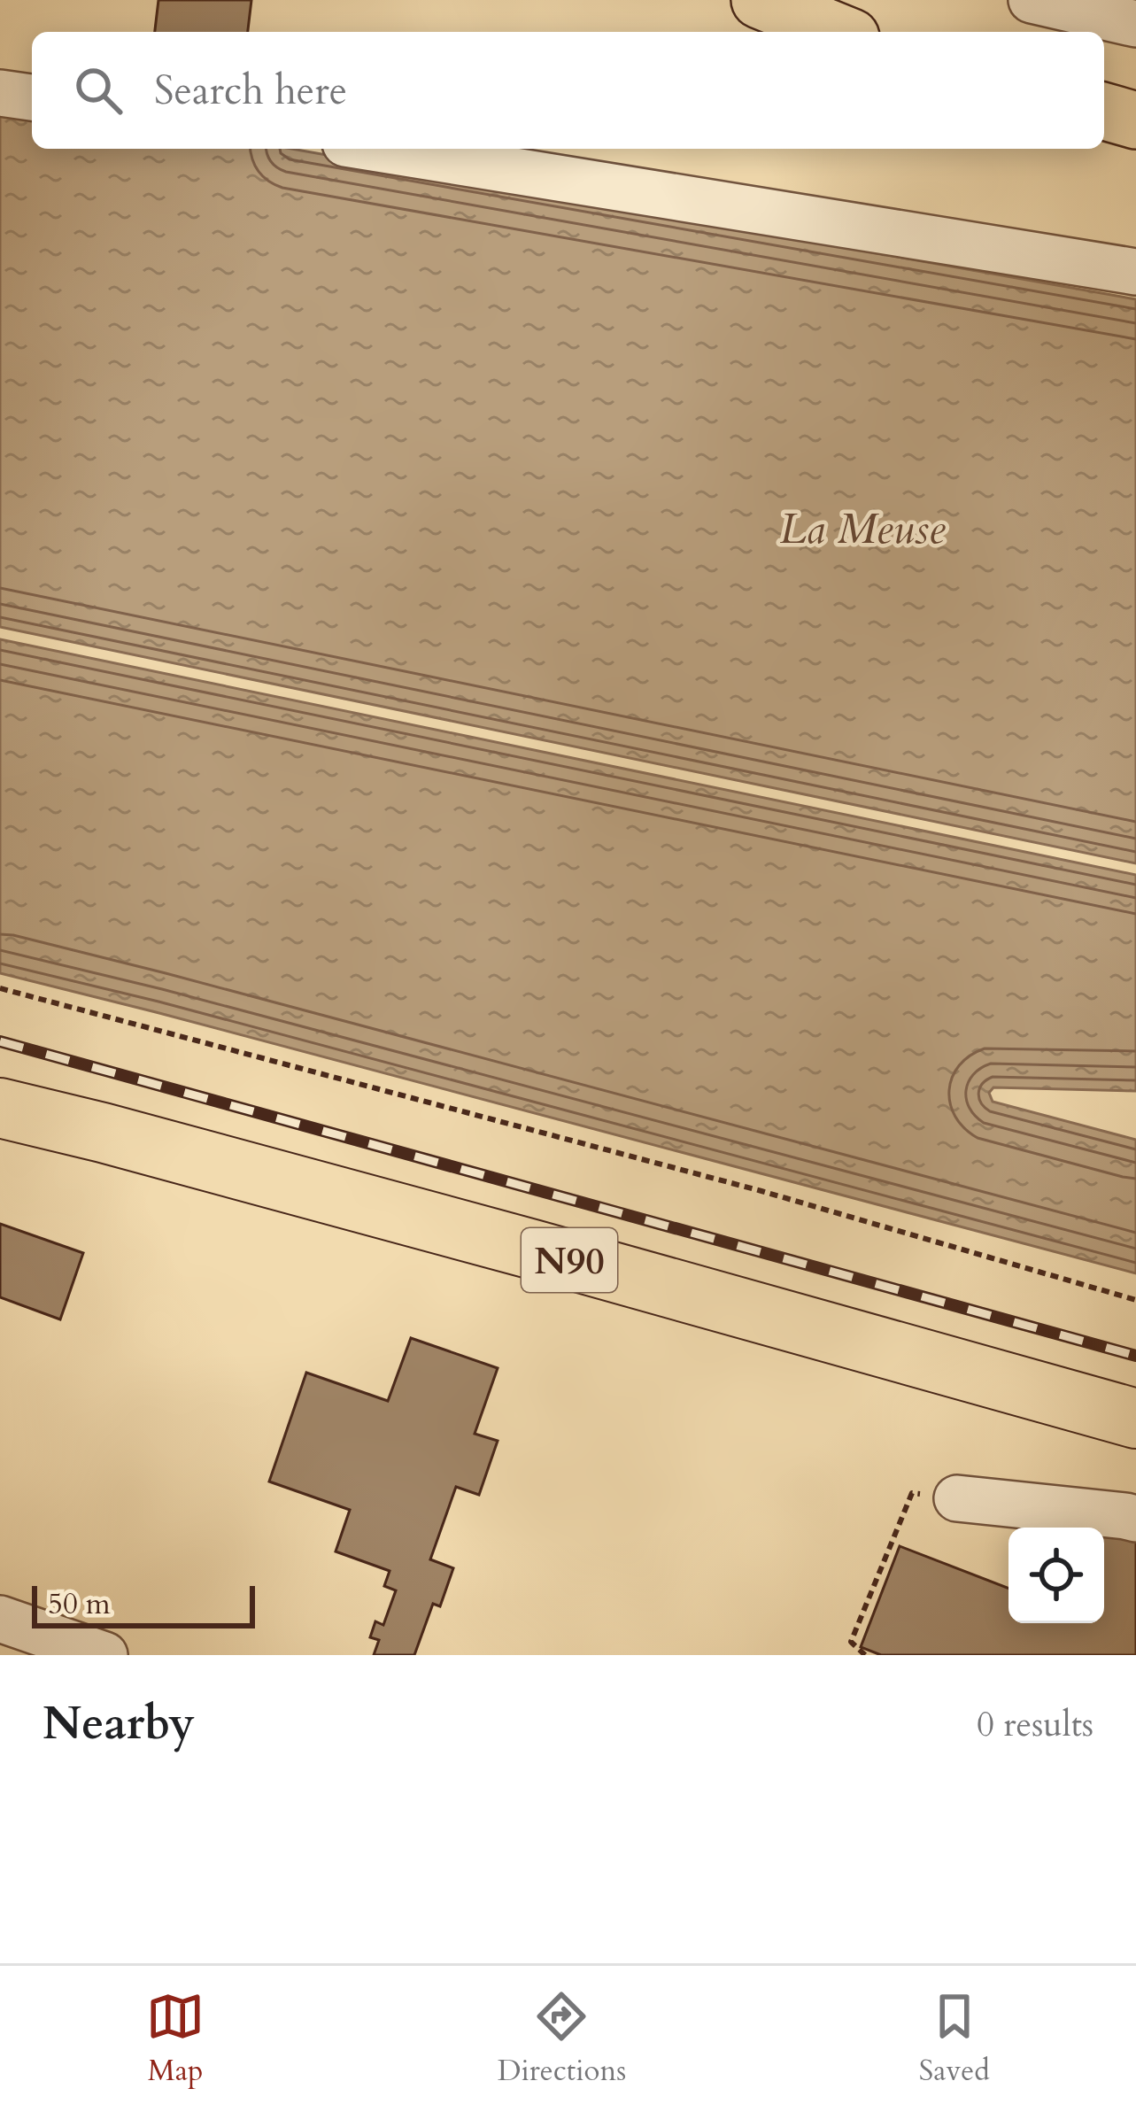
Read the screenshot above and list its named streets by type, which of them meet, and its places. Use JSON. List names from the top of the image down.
{
  "streets": {
    "highway": ["N90"]
  },
  "water": ["La Meuse"],
  "scale_bar": "50 m",
  "page": {
    "search": "Search here",
    "scale": "50 m",
    "heading": ["Nearby", "0 results"],
    "nav": ["Map", "Directions", "Saved"]
  }
}
